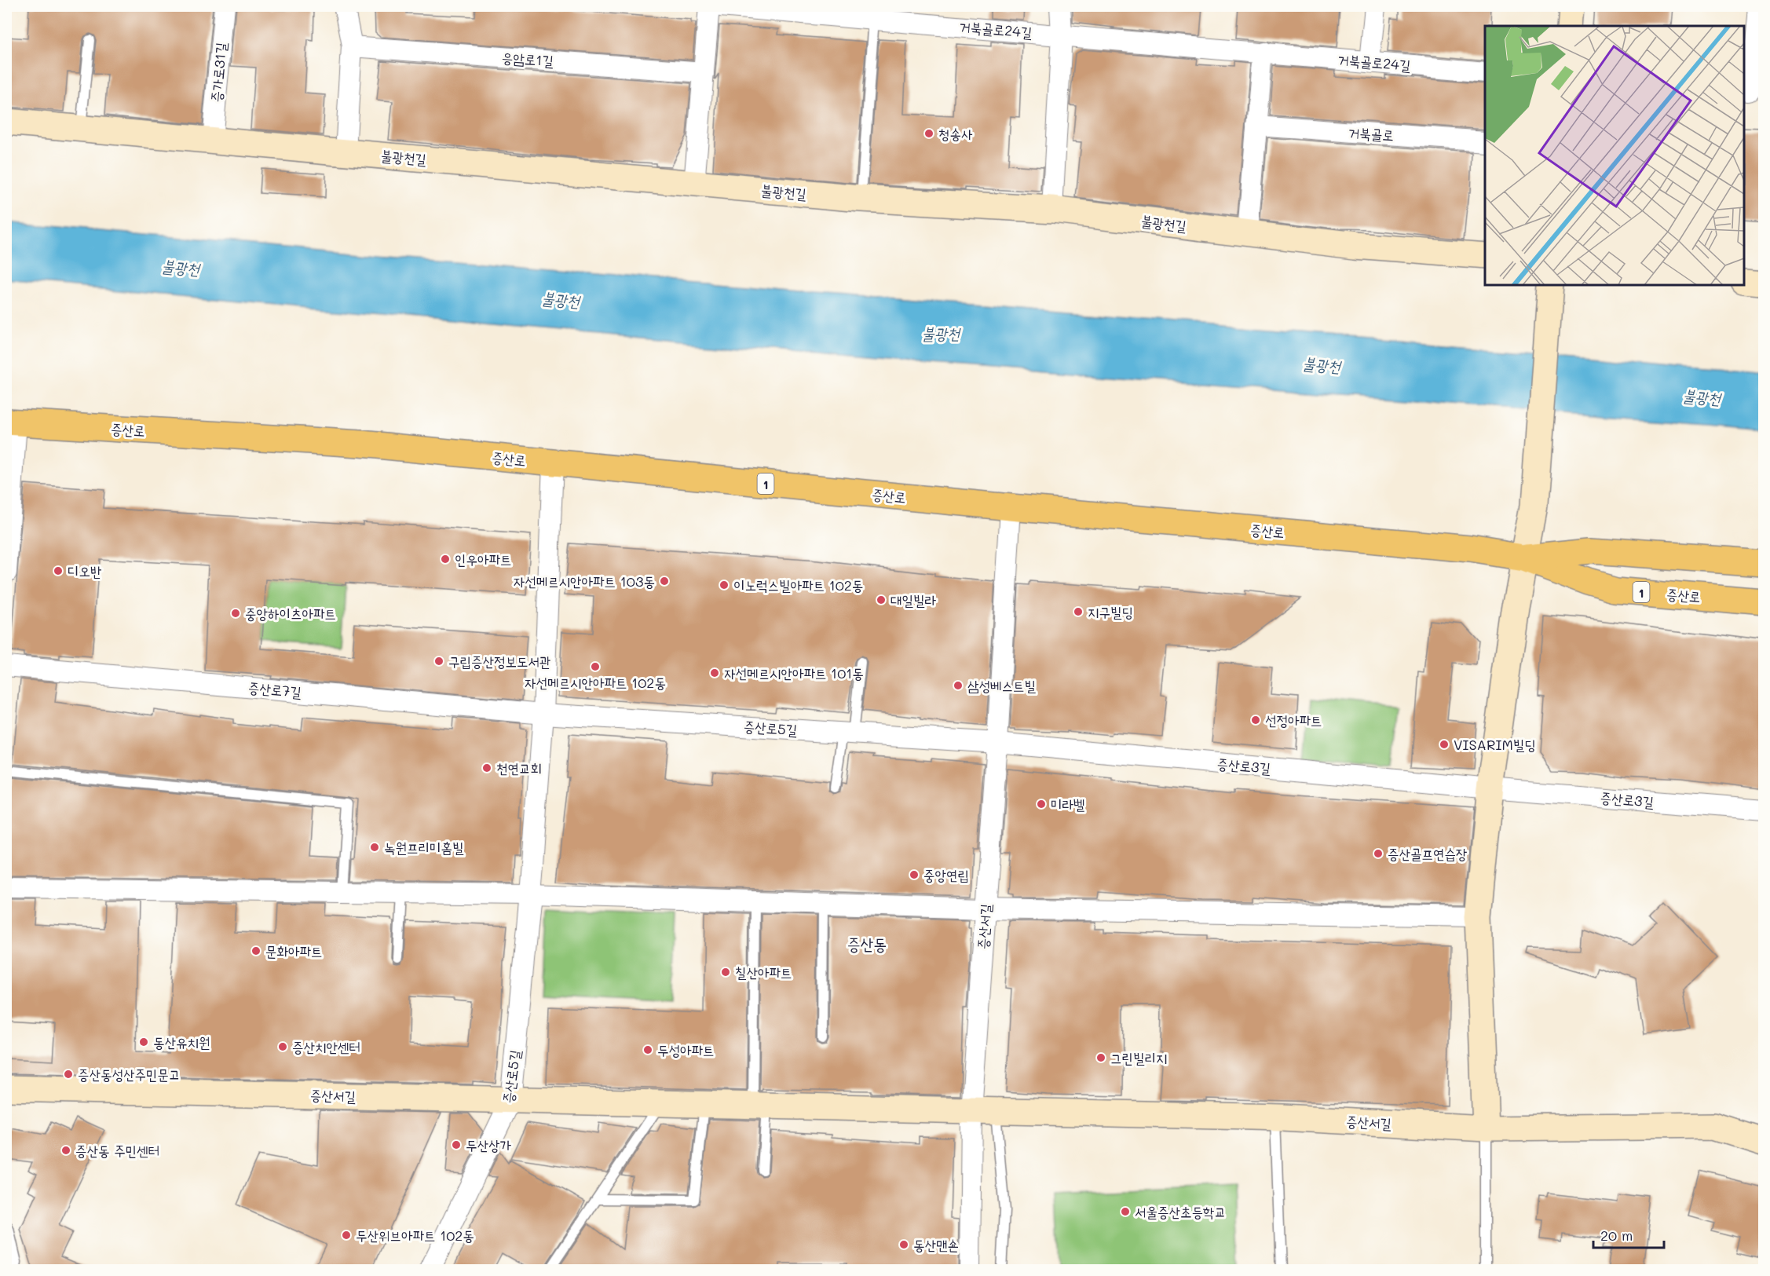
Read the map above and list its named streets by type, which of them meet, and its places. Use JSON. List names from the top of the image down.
{
  "streets": {
    "main road": ["증산로", "1"],
    "street": [
      "거북골로24길",
      "응암로1길",
      "증가로31길",
      "거북골로",
      "불광천길",
      "증산로7길",
      "증산로5길",
      "증산로3길",
      "증산서길"
    ]
  },
  "crossings": [
    ["증가로31길", "불광천길"],
    ["증산로", "증산로5길"],
    ["증산로7길", "증산로5길"],
    ["증산로5길", "증산로3길"],
    ["증산로5길", "증산서길"],
    ["증산로3길", "증산서길"]
  ],
  "districts": ["증산동"],
  "water": ["불광천"],
  "places": [
    "청송사",
    "인우아파트",
    "디오반",
    "자선메르시안아파트 103동",
    "이노럭스빌아파트 102동",
    "대일빌라",
    "지구빌딩",
    "중앙하이츠아파트",
    "구립증산정보도서관",
    "자선메르시안아파트 102동",
    "자선메르시안아파트 101동",
    "삼성베스트빌",
    "선정아파트",
    "VISARIM빌딩",
    "천연교회",
    "미라벨",
    "녹원프리미홈빌",
    "증산골프연습장",
    "중앙연립",
    "문화아파트",
    "칠산아파트",
    "동산유치원",
    "증산치안센터",
    "두성아파트",
    "그린빌리지",
    "증산동성산주민문고",
    "두산상가",
    "증산동 주민센터",
    "서울증산초등학교",
    "두산위브아파트 102동",
    "동산맨숀"
  ],
  "scale_bar": "20 m"
}
